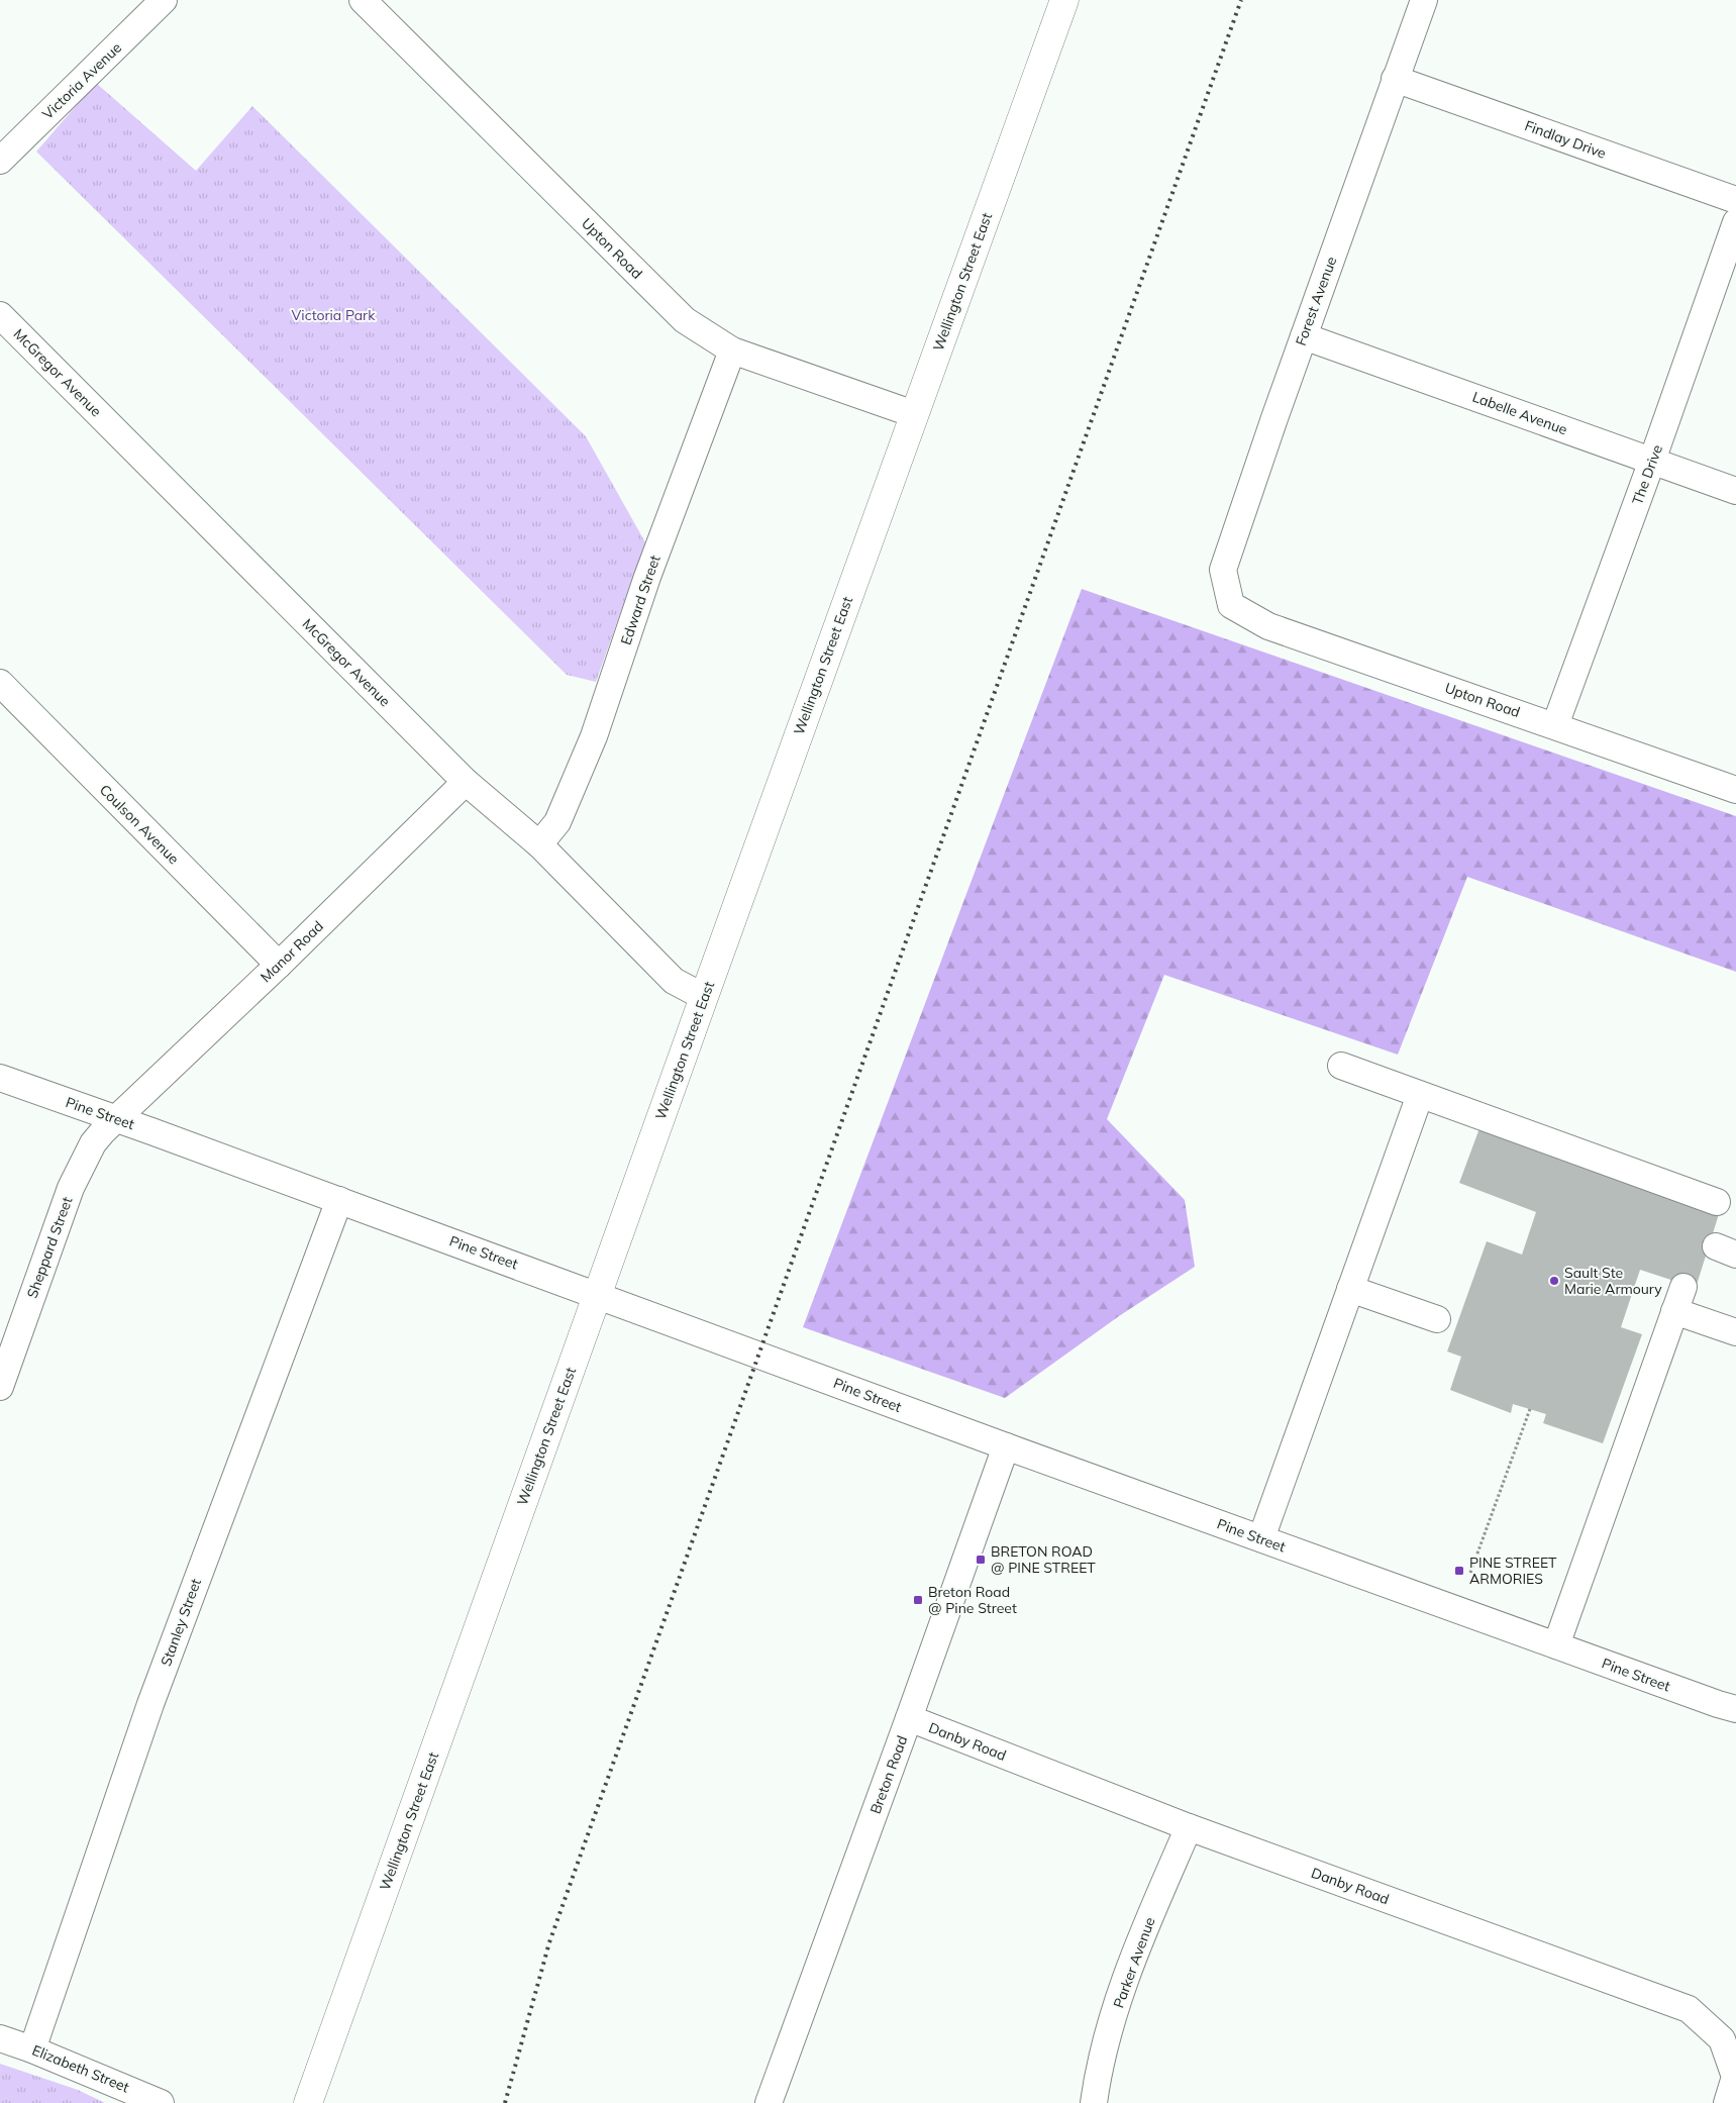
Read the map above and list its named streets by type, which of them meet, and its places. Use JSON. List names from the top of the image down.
{
  "streets": {
    "main road": ["Wellington Street East"],
    "street": [
      "Victoria Avenue",
      "Findlay Drive",
      "Upton Road",
      "Forest Avenue",
      "McGregor Avenue",
      "Labelle Avenue",
      "The Drive",
      "Edward Street",
      "Coulson Avenue",
      "Manor Road",
      "Pine Street",
      "Sheppard Street",
      "Stanley Street",
      "Danby Road",
      "Breton Road",
      "Parker Avenue",
      "Elizabeth Street"
    ]
  },
  "crossings": [
    ["Findlay Drive", "Forest Avenue"],
    ["Upton Road", "Wellington Street East"],
    ["Upton Road", "Forest Avenue"],
    ["Upton Road", "The Drive"],
    ["Upton Road", "Edward Street"],
    ["Wellington Street East", "McGregor Avenue"],
    ["Wellington Street East", "Pine Street"],
    ["Forest Avenue", "Labelle Avenue"],
    ["McGregor Avenue", "Edward Street"],
    ["McGregor Avenue", "Manor Road"],
    ["Labelle Avenue", "The Drive"],
    ["Coulson Avenue", "Manor Road"],
    ["Manor Road", "Pine Street"],
    ["Manor Road", "Sheppard Street"],
    ["Pine Street", "Sheppard Street"],
    ["Pine Street", "Stanley Street"],
    ["Pine Street", "Breton Road"],
    ["Stanley Street", "Elizabeth Street"],
    ["Danby Road", "Breton Road"],
    ["Danby Road", "Parker Avenue"]
  ],
  "parks": ["Victoria Park"],
  "places": {
    "other": ["Sault Ste Marie Armoury"],
    "transit": ["BRETON ROAD @ PINE STREET", "PINE STREET ARMORIES", "Breton Road @ Pine Street"]
  }
}
